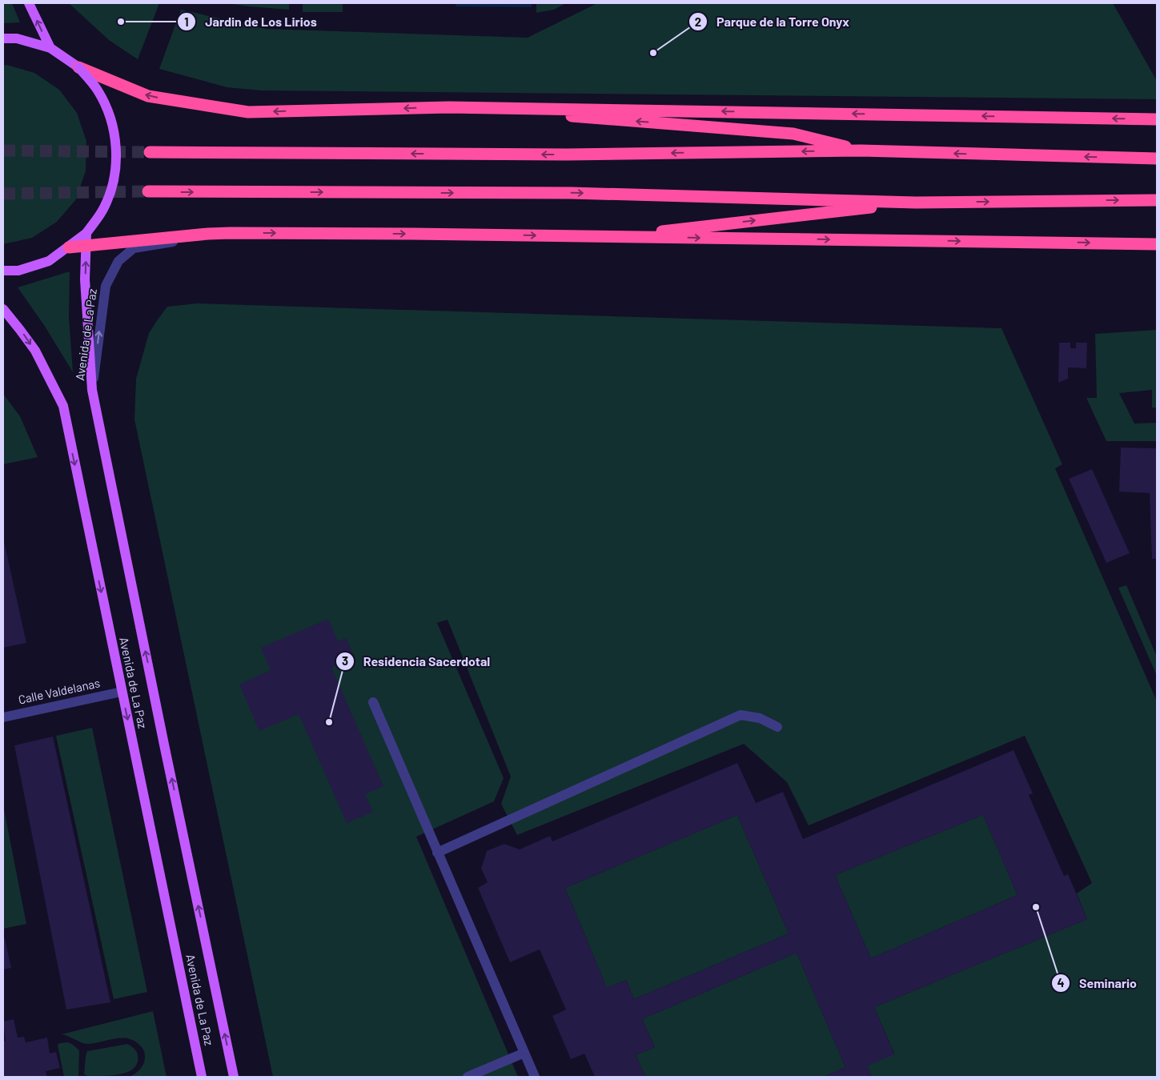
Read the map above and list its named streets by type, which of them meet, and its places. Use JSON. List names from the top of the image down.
{
  "streets": {
    "main road": ["Avenida de La Paz"],
    "street": ["Calle Valdelanas"]
  },
  "crossings": [
    ["Avenida de La Paz", "Calle Valdelanas"]
  ],
  "places": [
    "Jardin de Los Lirios",
    "Parque de la Torre Onyx",
    "Residencia Sacerdotal",
    "Seminario"
  ]
}
